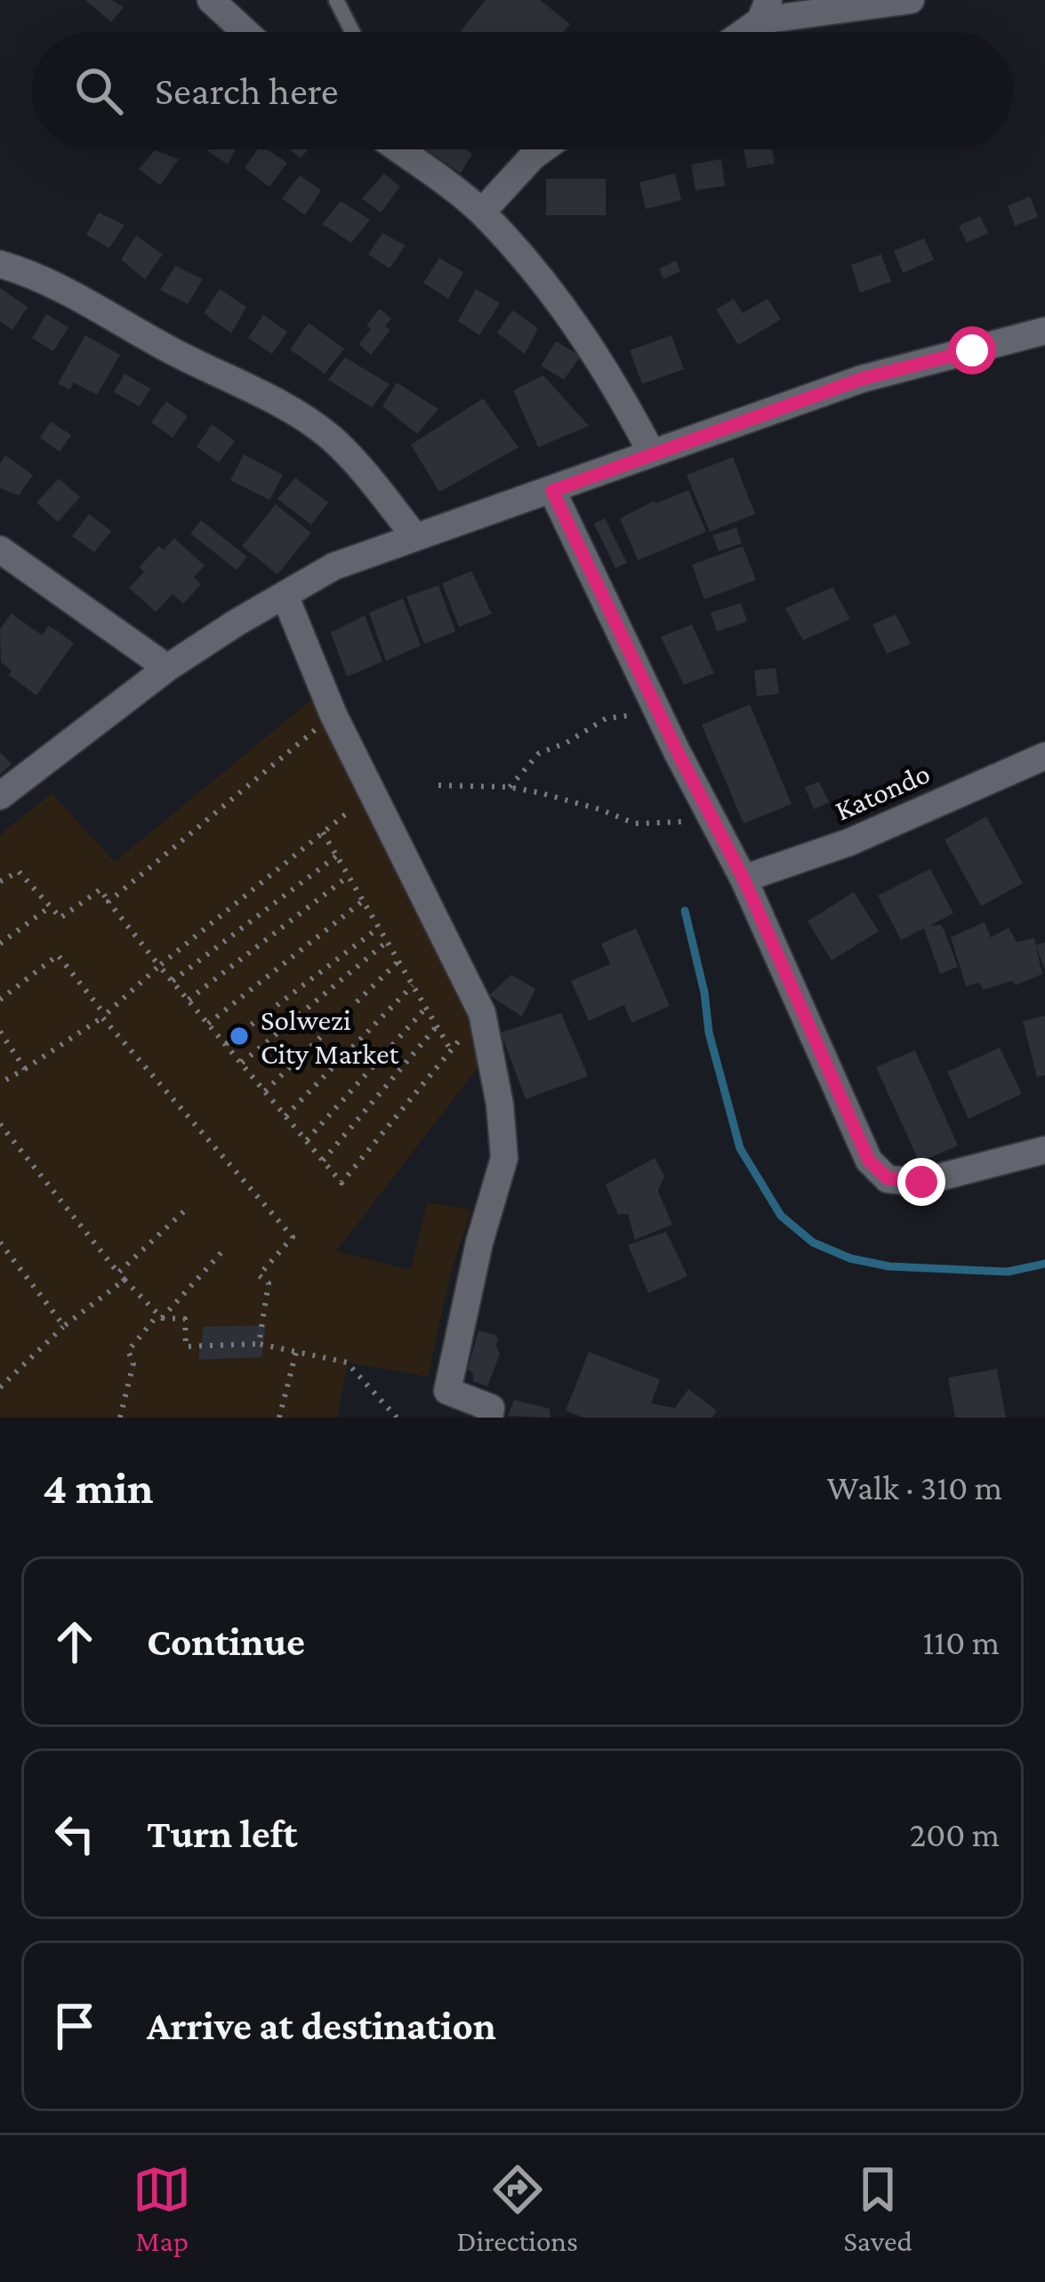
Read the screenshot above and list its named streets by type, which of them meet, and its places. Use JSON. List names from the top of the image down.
{
  "streets": {
    "street": ["Katondo"]
  },
  "places": ["Solwezi City Market"],
  "page": {
    "search": "Search here",
    "heading": ["4 min", "Walk · 310 m"],
    "list": [
      ["Continue", "110 m"],
      ["Turn left", "200 m"],
      "Arrive at destination"
    ],
    "nav": ["Map", "Directions", "Saved"]
  }
}
